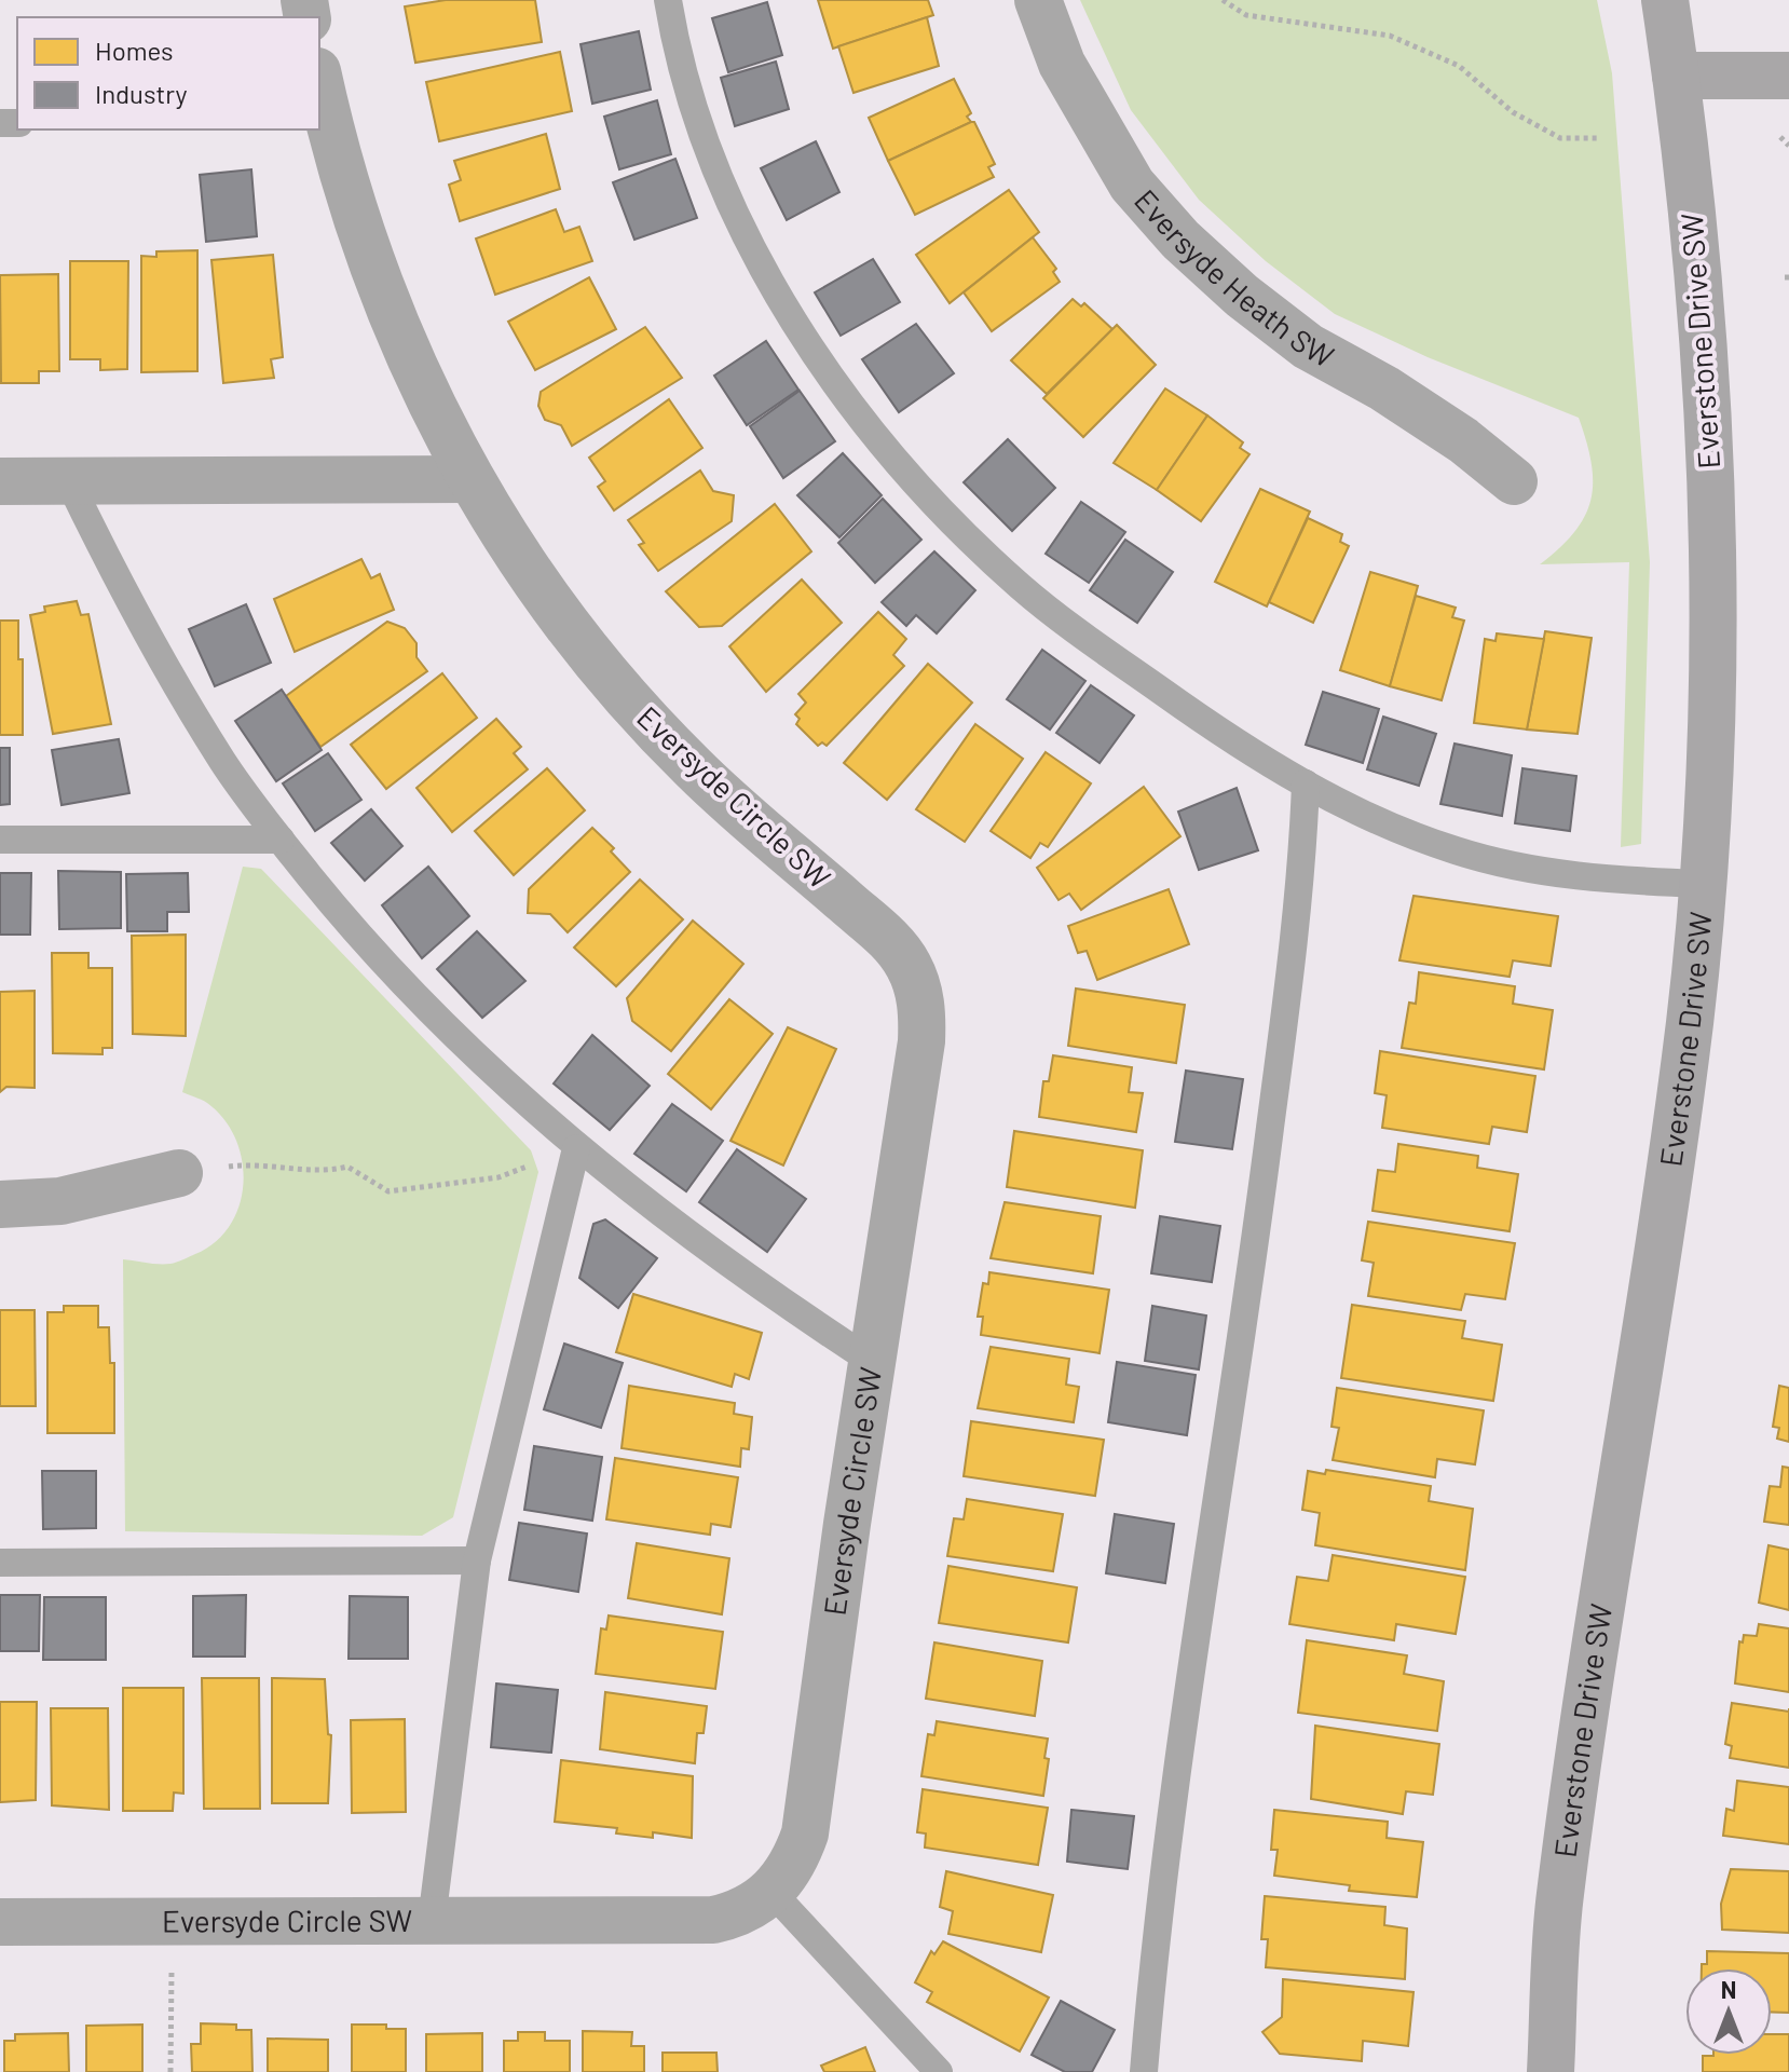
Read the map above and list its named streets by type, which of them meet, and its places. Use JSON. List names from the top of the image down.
{
  "streets": {
    "street": ["Eversyde Heath SW", "Everstone Drive SW", "Eversyde Circle SW"]
  },
  "legend": ["Homes", "Industry"],
  "north": "top"
}
